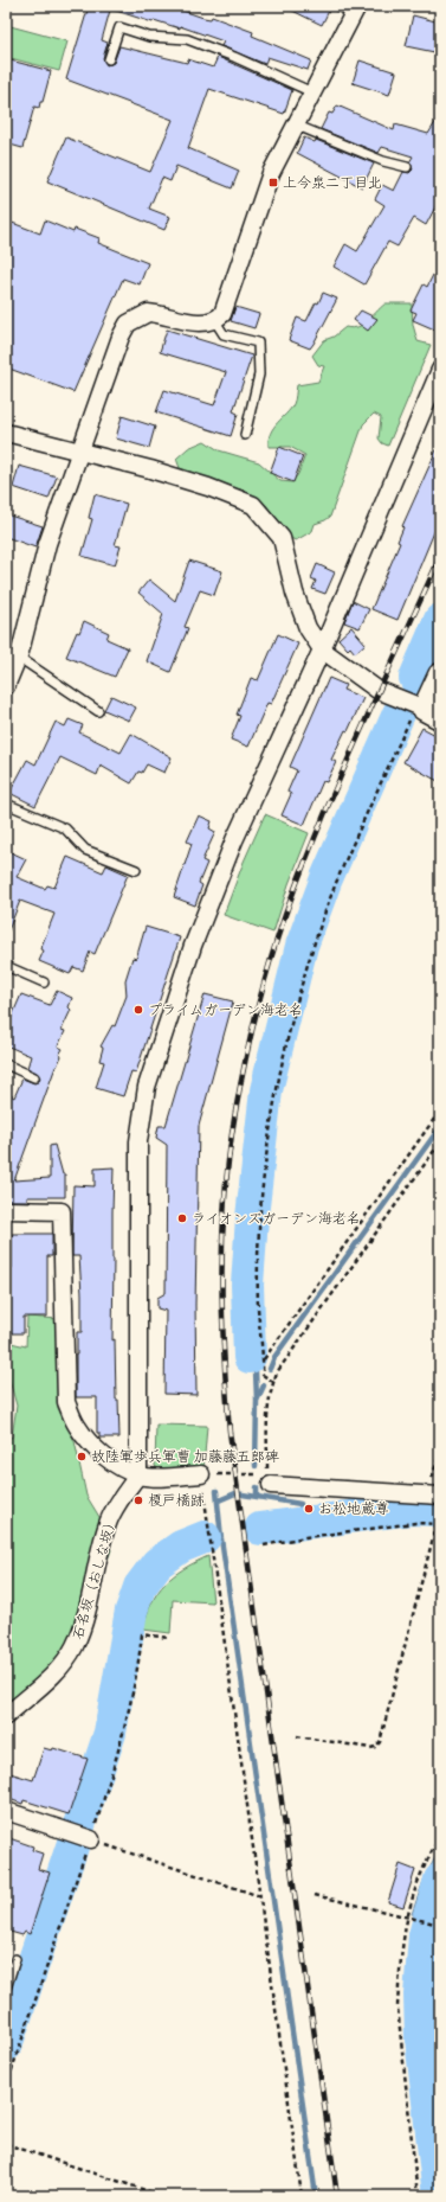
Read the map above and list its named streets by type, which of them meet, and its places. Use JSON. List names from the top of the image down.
{
  "streets": {
    "street": ["石名坂（おしな坂）"]
  },
  "places": {
    "transit": ["上今泉二丁目北"],
    "other": [
      "プライムガーデン海老名",
      "ライオンズガーデン海老名",
      "故陸軍歩兵軍曹 加藤藤五郎碑",
      "榎戸橋跡",
      "お松地蔵尊"
    ]
  }
}
